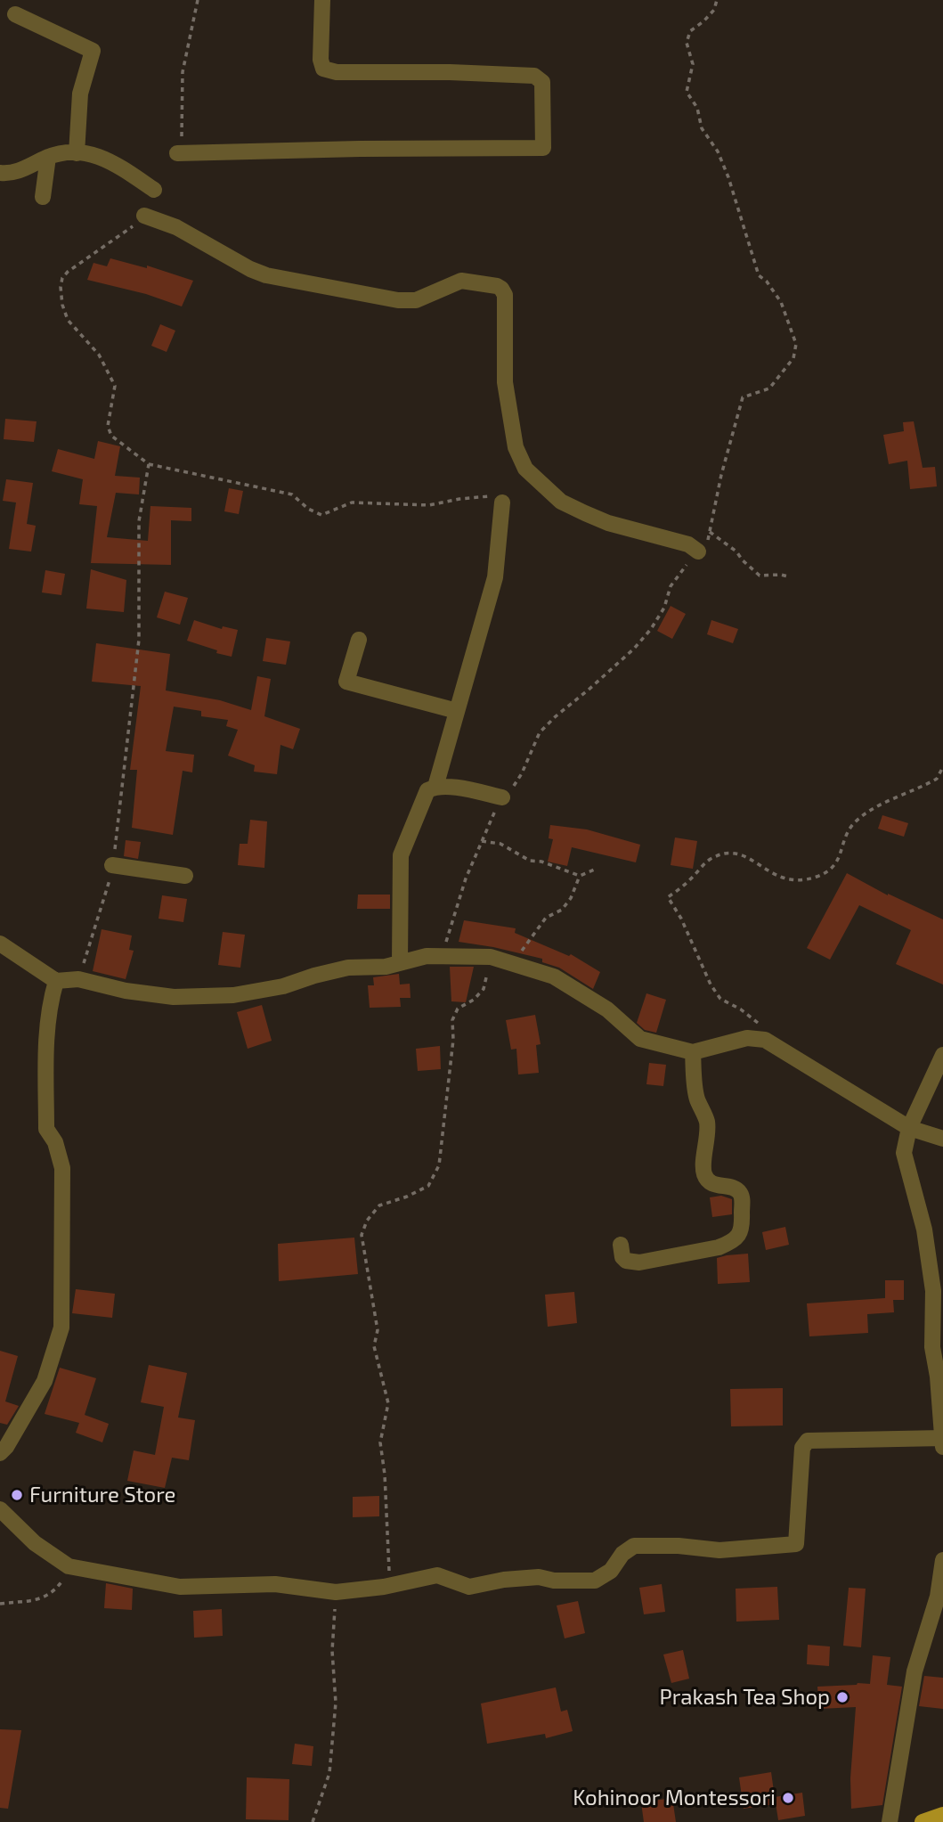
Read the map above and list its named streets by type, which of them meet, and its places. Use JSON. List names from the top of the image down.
{
  "places": ["Furniture Store", "Prakash Tea Shop", "Kohinoor Montessori"]
}
